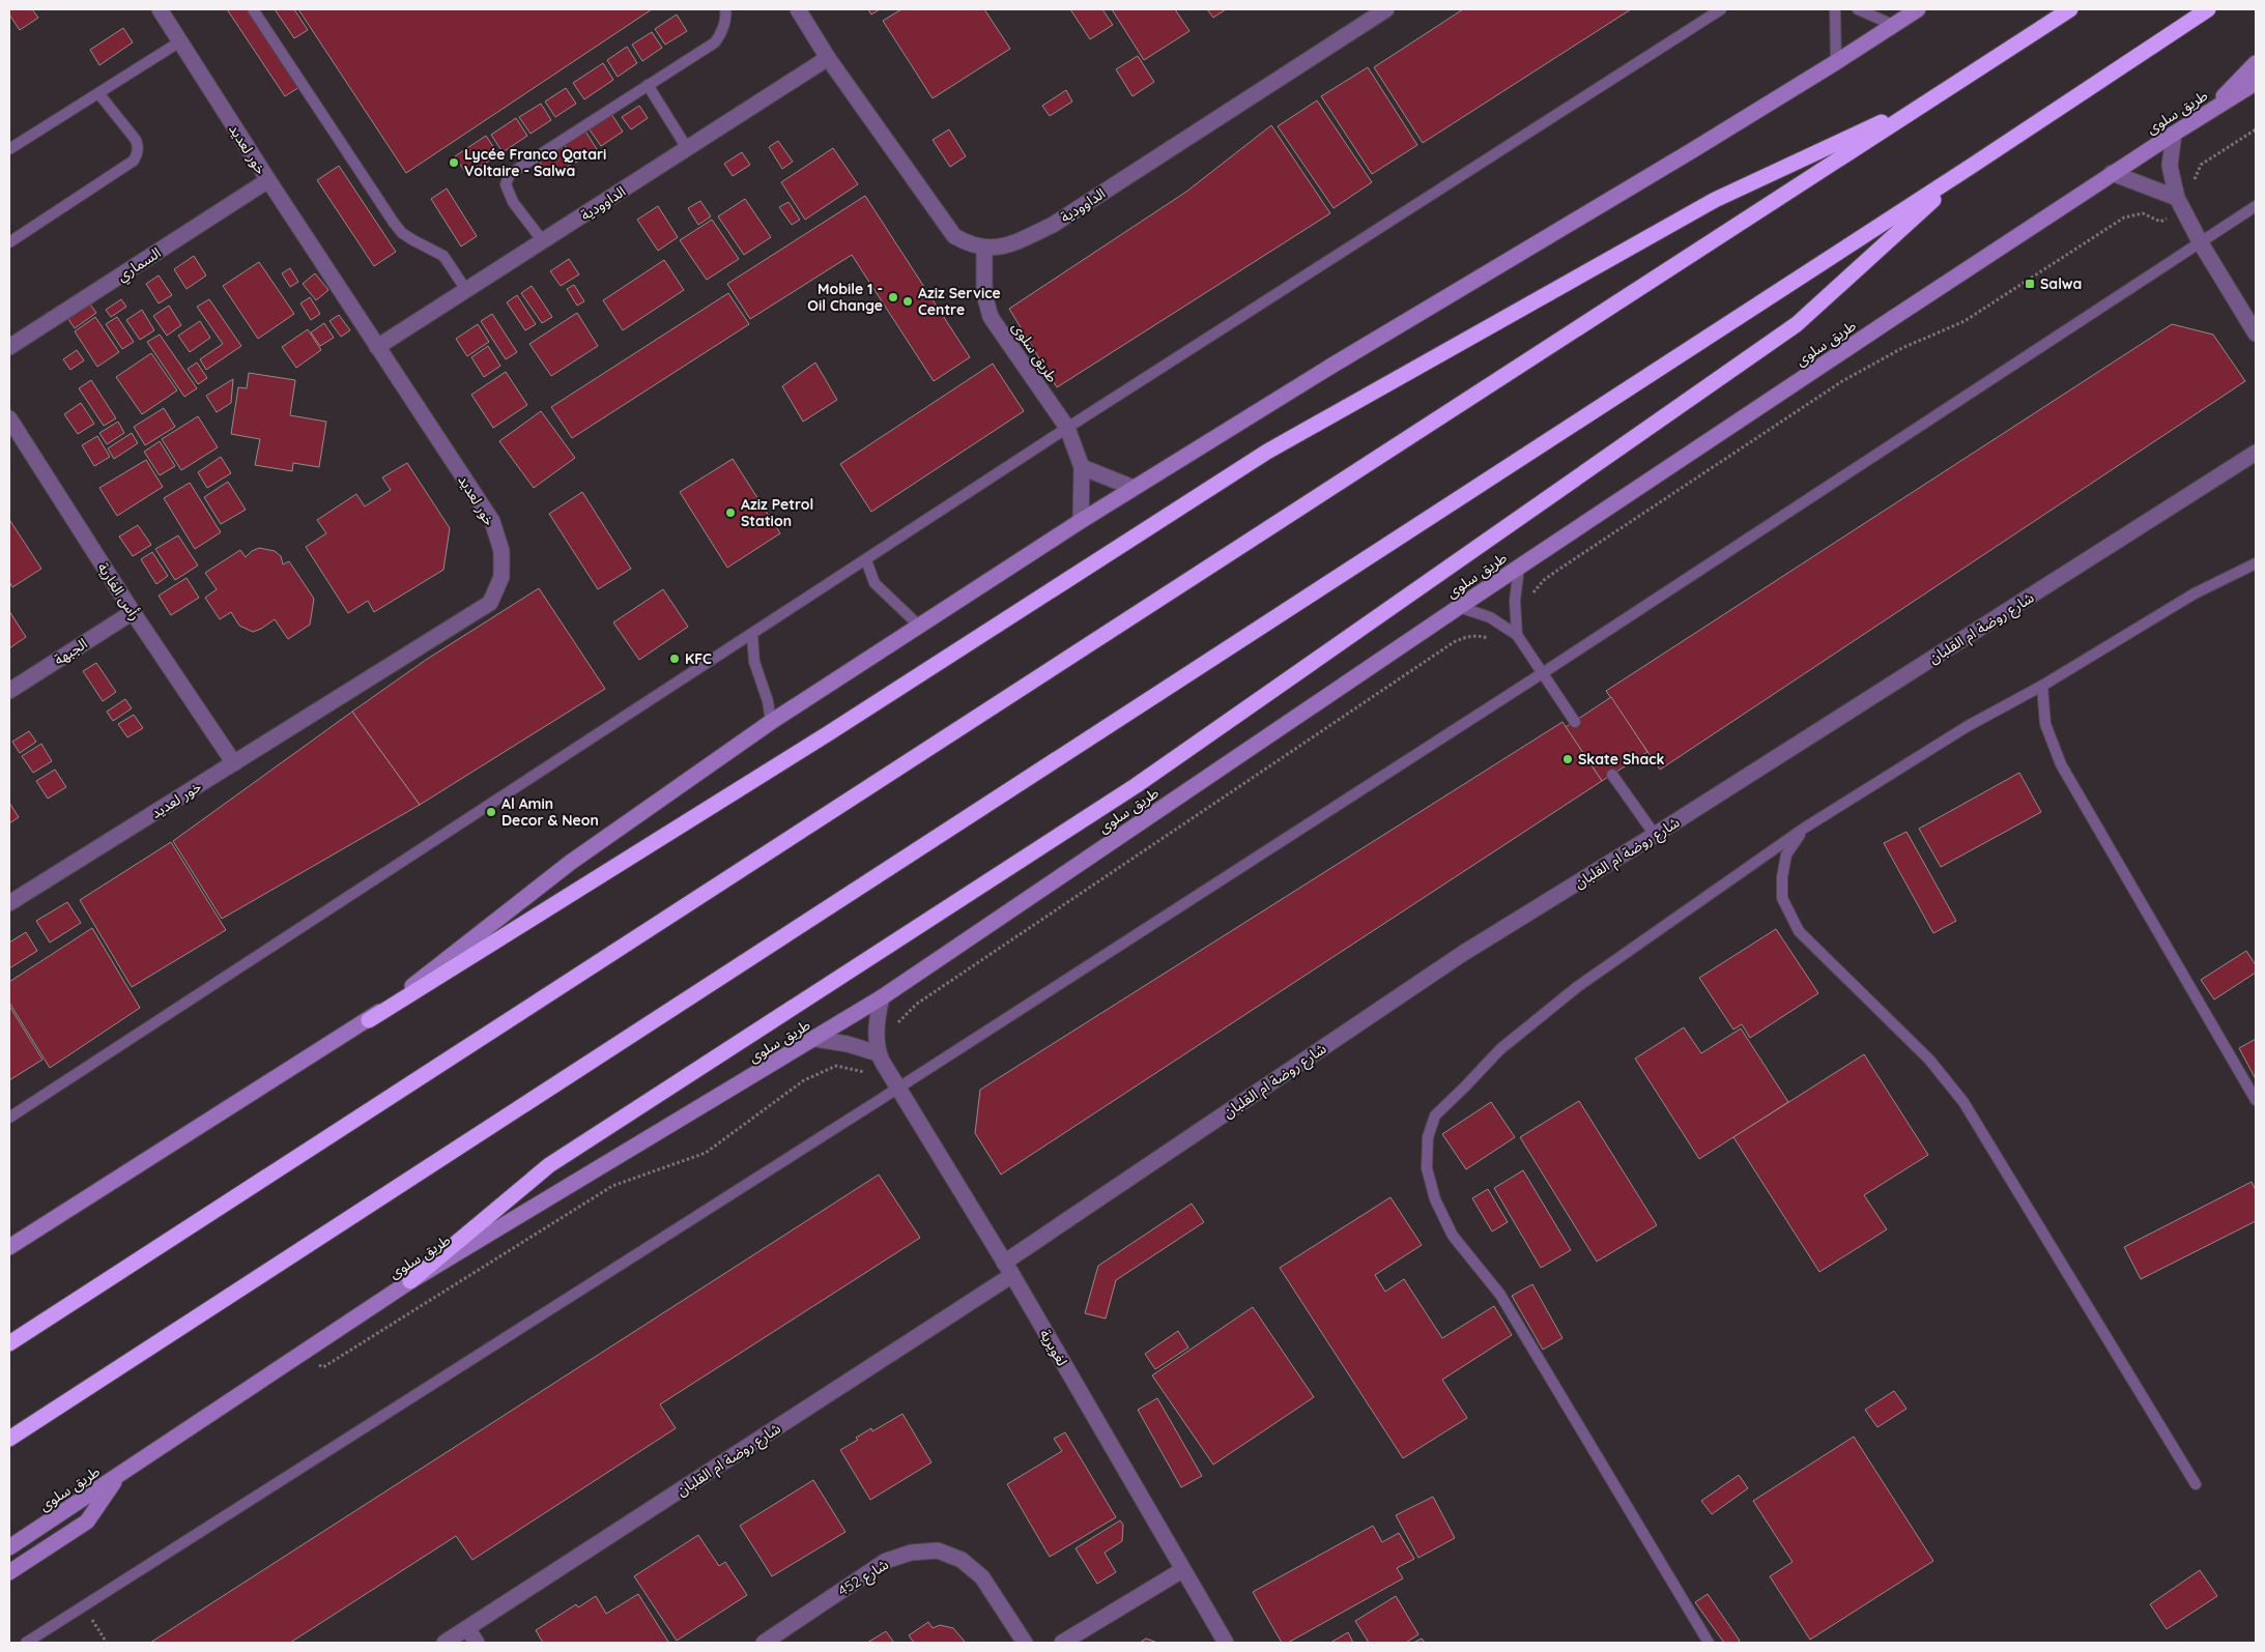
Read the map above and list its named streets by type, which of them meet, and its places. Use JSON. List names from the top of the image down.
{
  "streets": {
    "main road": ["طريق سلوى"],
    "street": [
      "خور لعديد",
      "الداوودية",
      "السماري",
      "رأس الغارية",
      "شارع روضة ام القلبان",
      "الجبهة",
      "لغويرية",
      "شارع 452"
    ]
  },
  "crossings": [
    ["طريق سلوى", "الداوودية"],
    ["طريق سلوى", "لغويرية"],
    ["خور لعديد", "الداوودية"],
    ["خور لعديد", "السماري"],
    ["خور لعديد", "رأس الغارية"],
    ["رأس الغارية", "الجبهة"],
    ["شارع روضة ام القلبان", "لغويرية"]
  ],
  "places": {
    "other": [
      "Lycée Franco Qatari Voltaire - Salwa",
      "Mobile 1 - Oil Change",
      "Aziz Service Centre",
      "Aziz Petrol Station",
      "KFC",
      "Skate Shack",
      "Al Amin Decor & Neon"
    ],
    "transit": ["Salwa"]
  }
}
